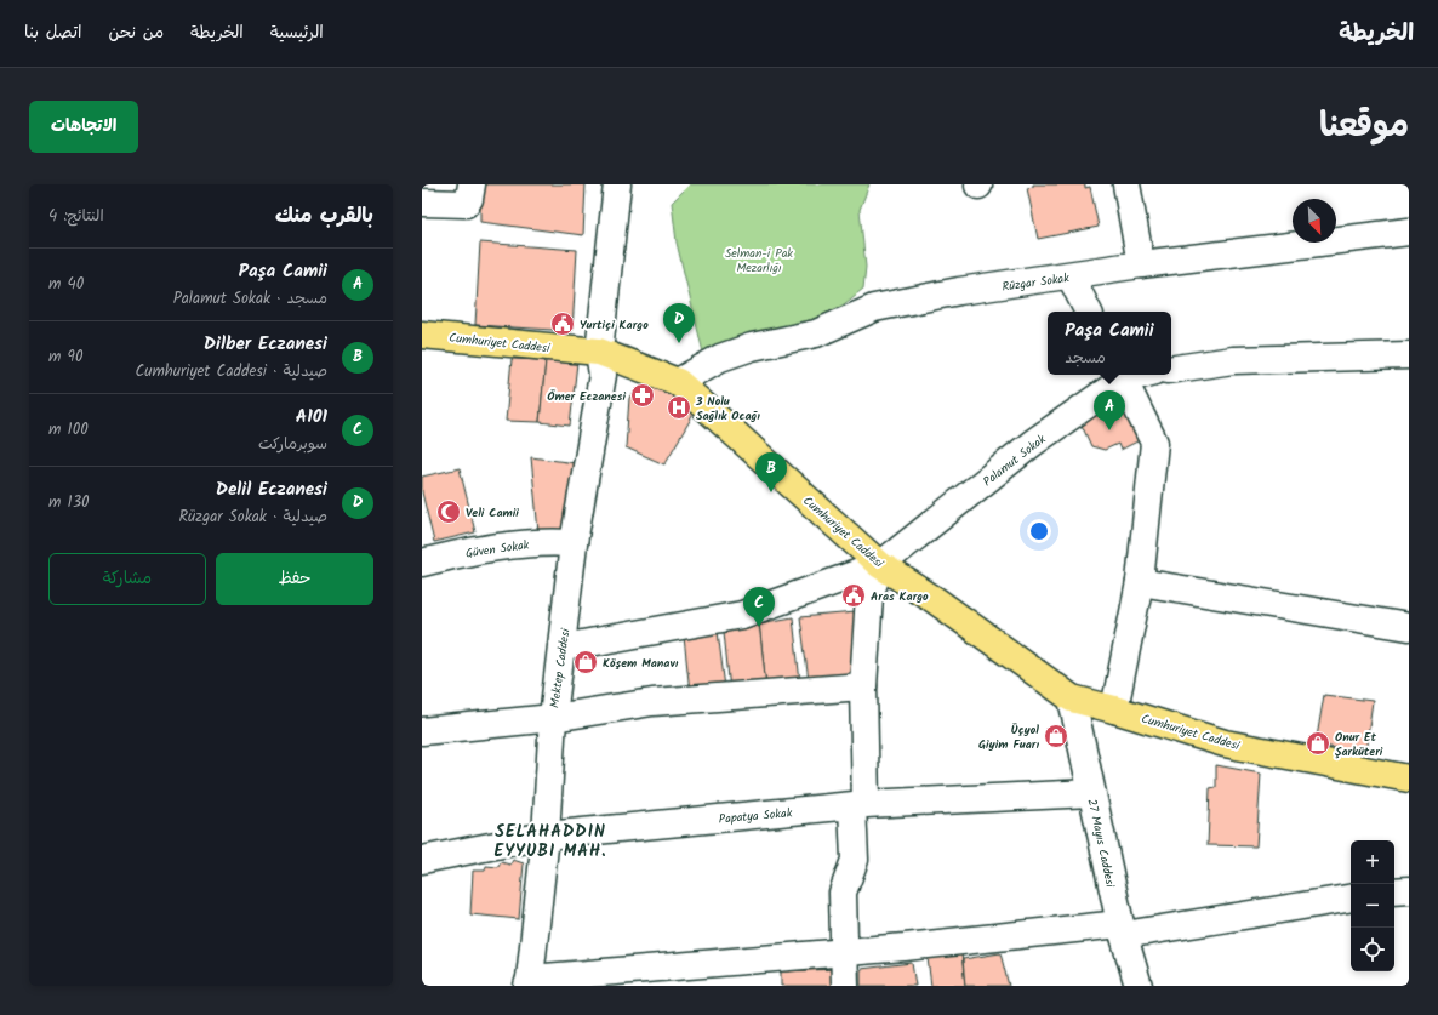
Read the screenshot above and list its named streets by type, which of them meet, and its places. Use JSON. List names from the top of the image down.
{
  "streets": {
    "main road": ["Cumhuriyet Caddesi"],
    "street": [
      "Rüzgar Sokak",
      "Palamut Sokak",
      "Güven Sokak",
      "Mektep Caddesi",
      "Papatya Sokak",
      "27 Mayıs Caddesi"
    ]
  },
  "crossings": [
    ["Rüzgar Sokak", "Cumhuriyet Caddesi"],
    ["Cumhuriyet Caddesi", "Palamut Sokak"],
    ["Cumhuriyet Caddesi", "Mektep Caddesi"],
    ["Cumhuriyet Caddesi", "27 Mayıs Caddesi"],
    ["Güven Sokak", "Mektep Caddesi"],
    ["Mektep Caddesi", "Papatya Sokak"],
    ["Papatya Sokak", "27 Mayıs Caddesi"]
  ],
  "districts": ["SELAHADDIN EYYUBI MAH."],
  "parks": ["Selman-i Pak Mezarlığı"],
  "places": {
    "public building": ["Yurtiçi Kargo", "Aras Kargo"],
    "pharmacy": ["Ömer Eczanesi"],
    "hospital": ["3 Nolu Sağlık Ocağı"],
    "mosque": ["Veli Camii"],
    "shop": ["Köşem Manavı", "Üçyol Giyim Fuarı", "Onur Et Şarküteri"]
  },
  "north": "bottom right",
  "page": {
    "header": "الخريطة",
    "nav": [
      "الرئيسية",
      "الخريطة",
      "من نحن",
      "اتصل بنا"
    ],
    "title": "موقعنا",
    "buttons": [
      "الاتجاهات",
      ["حفظ", "مشاركة"]
    ],
    "heading": ["بالقرب منك", "النتائج: 4"],
    "list": [
      {
        "mark": "A",
        "name": "Paşa Camii",
        "note": "مسجد · Palamut Sokak",
        "value": "40 m"
      },
      {
        "mark": "B",
        "name": "Dilber Eczanesi",
        "note": "صيدلية · Cumhuriyet Caddesi",
        "value": "90 m"
      },
      {
        "mark": "C",
        "name": "A101",
        "note": "سوبرماركت",
        "value": "100 m"
      },
      {
        "mark": "D",
        "name": "Delil Eczanesi",
        "note": "صيدلية · Rüzgar Sokak",
        "value": "130 m"
      }
    ],
    "pins": [
      "D",
      "A",
      "B",
      "C"
    ],
    "popup": ["Paşa Camii", "مسجد"],
    "map_buttons": ["+", "−"]
  }
}
